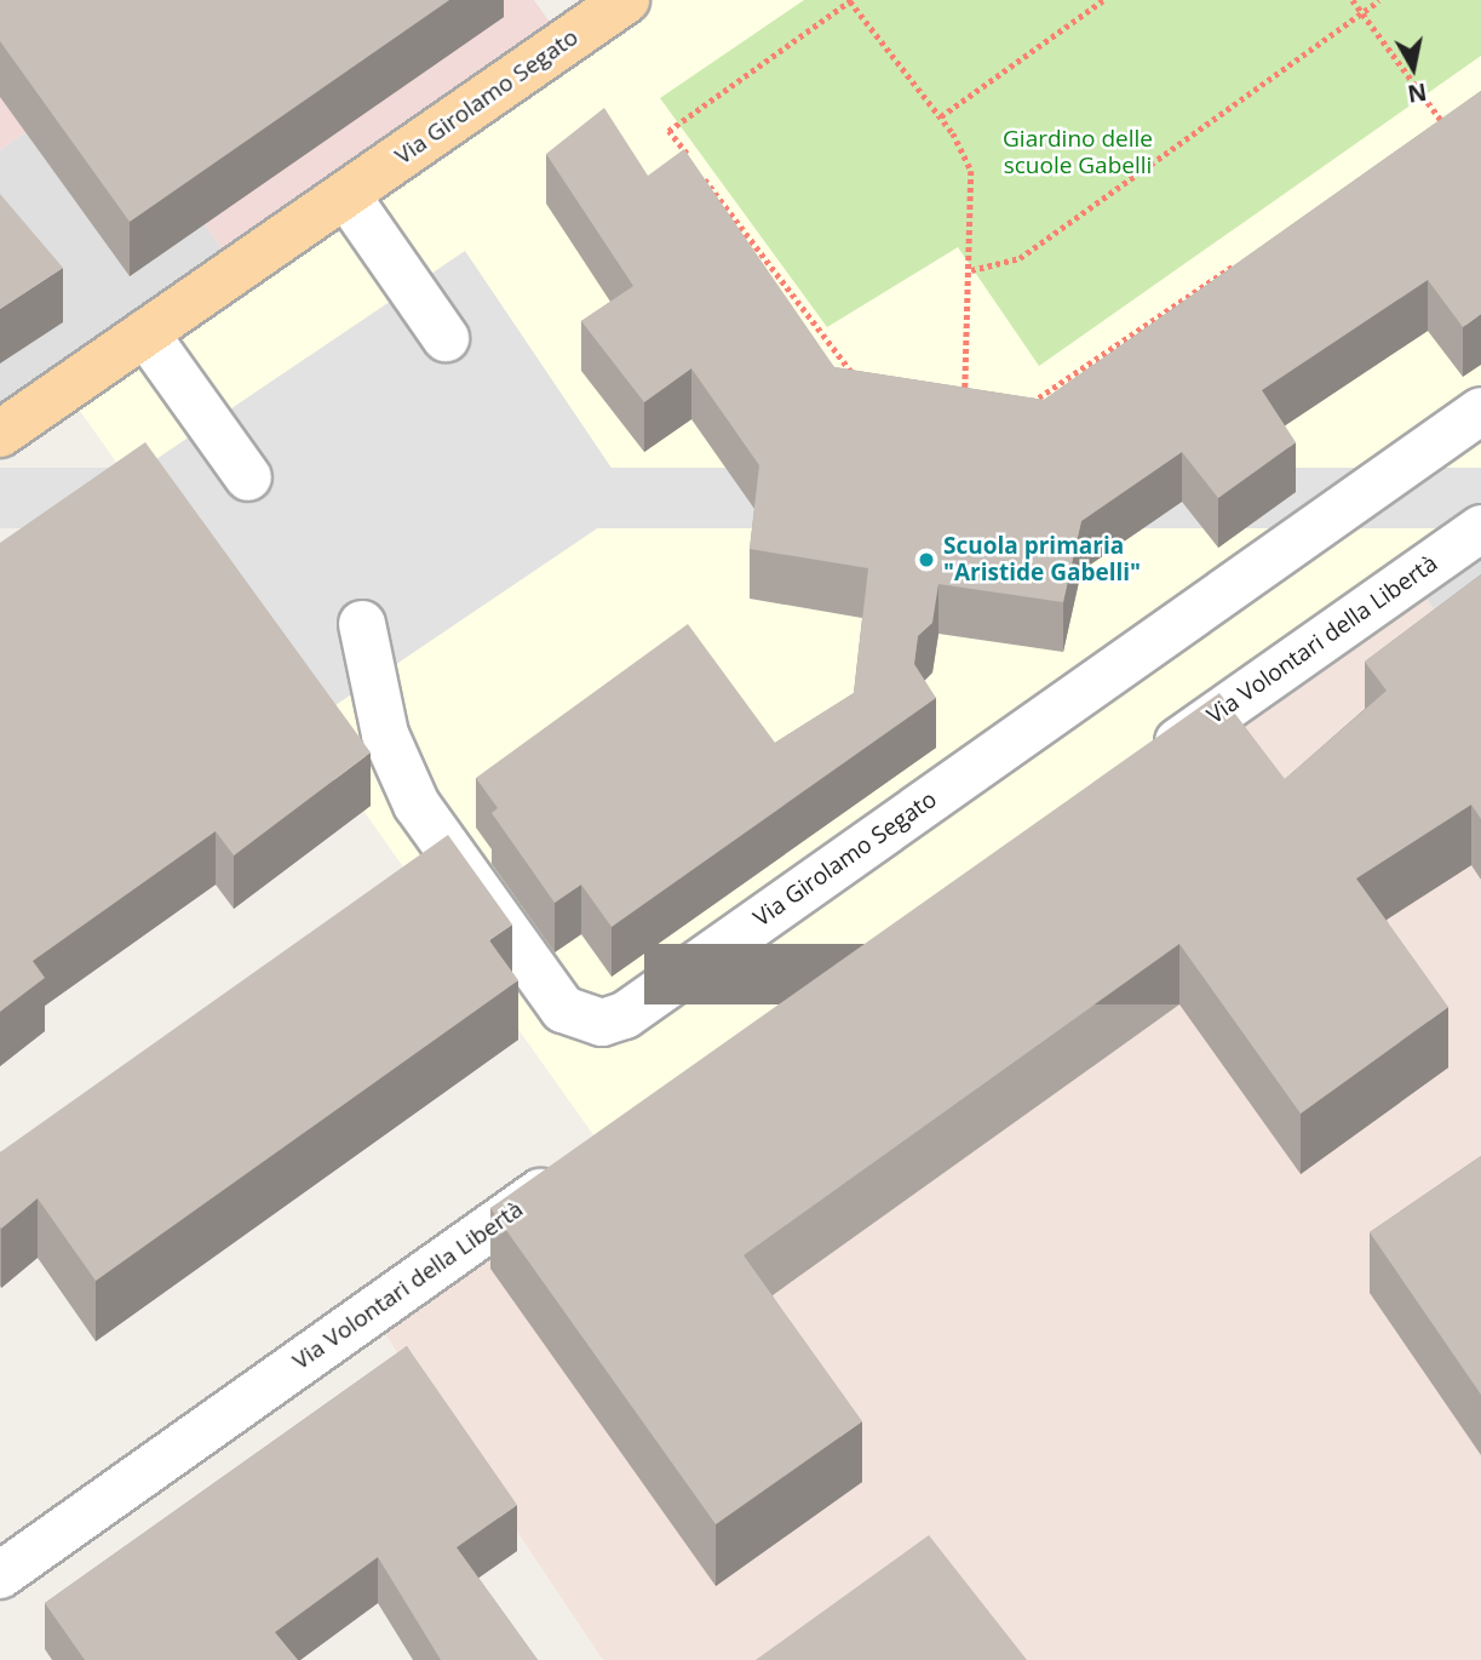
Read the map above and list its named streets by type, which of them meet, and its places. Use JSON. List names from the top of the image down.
{
  "streets": {
    "main road": ["Via Girolamo Segato"],
    "street": ["Via Volontari della Libertà"]
  },
  "parks": ["Giardino delle scuole Gabelli"],
  "places": ["Scuola primaria \"Aristide Gabelli\""],
  "north": "bottom"
}
